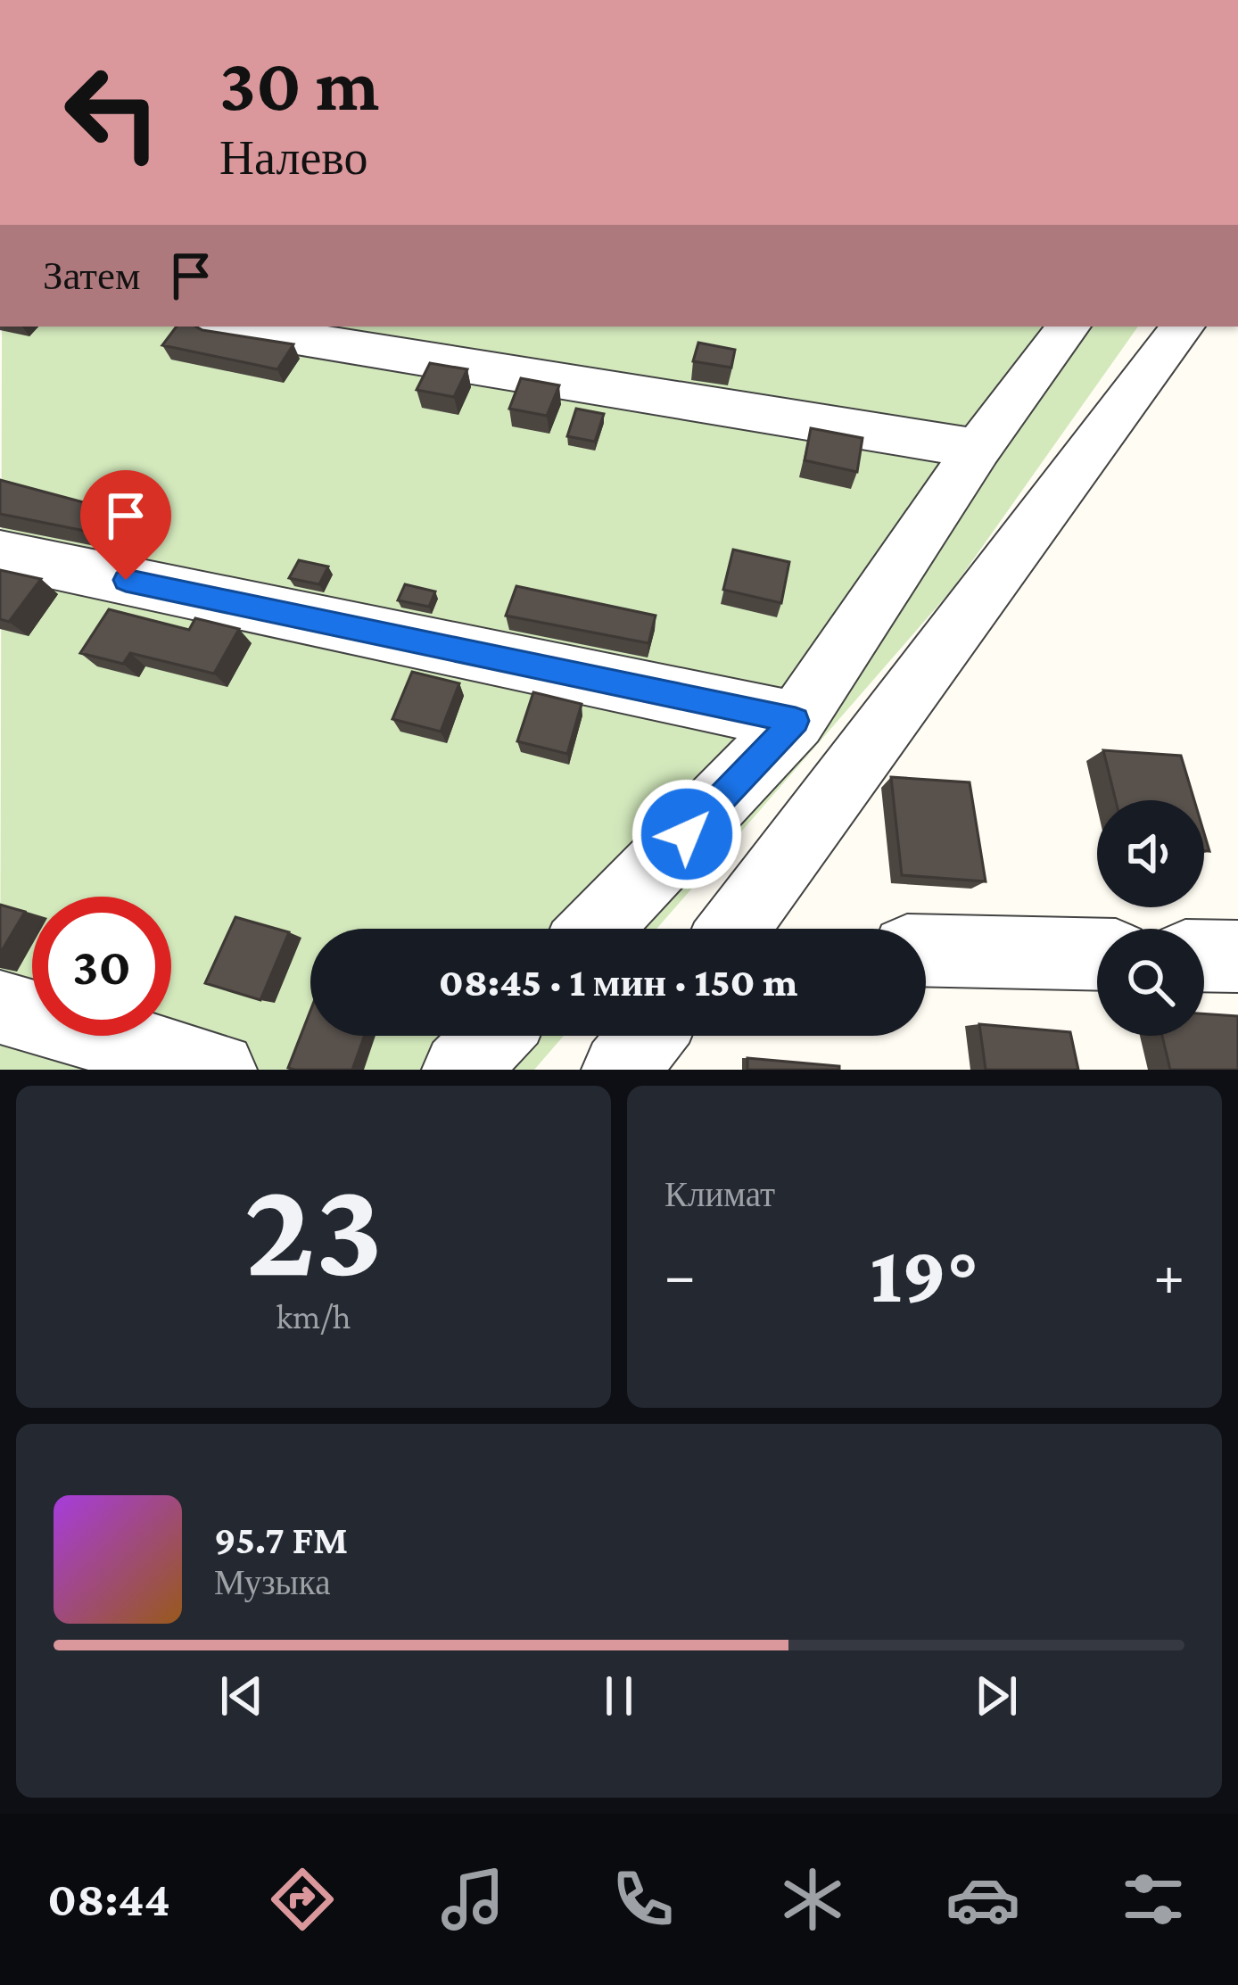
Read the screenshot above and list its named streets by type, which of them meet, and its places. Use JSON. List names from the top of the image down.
{
  "page": {
    "turn": ["30 m", "Налево"],
    "then": "Затем",
    "limit": "30",
    "trip": "08:45 · 1 мин · 150 m",
    "tile": [
      ["23", "km/h"],
      "Климат"
    ],
    "heat": ["−", "19°", "+"],
    "song": ["95.7 FM", "Музыка"],
    "tabs": "08:44"
  }
}
